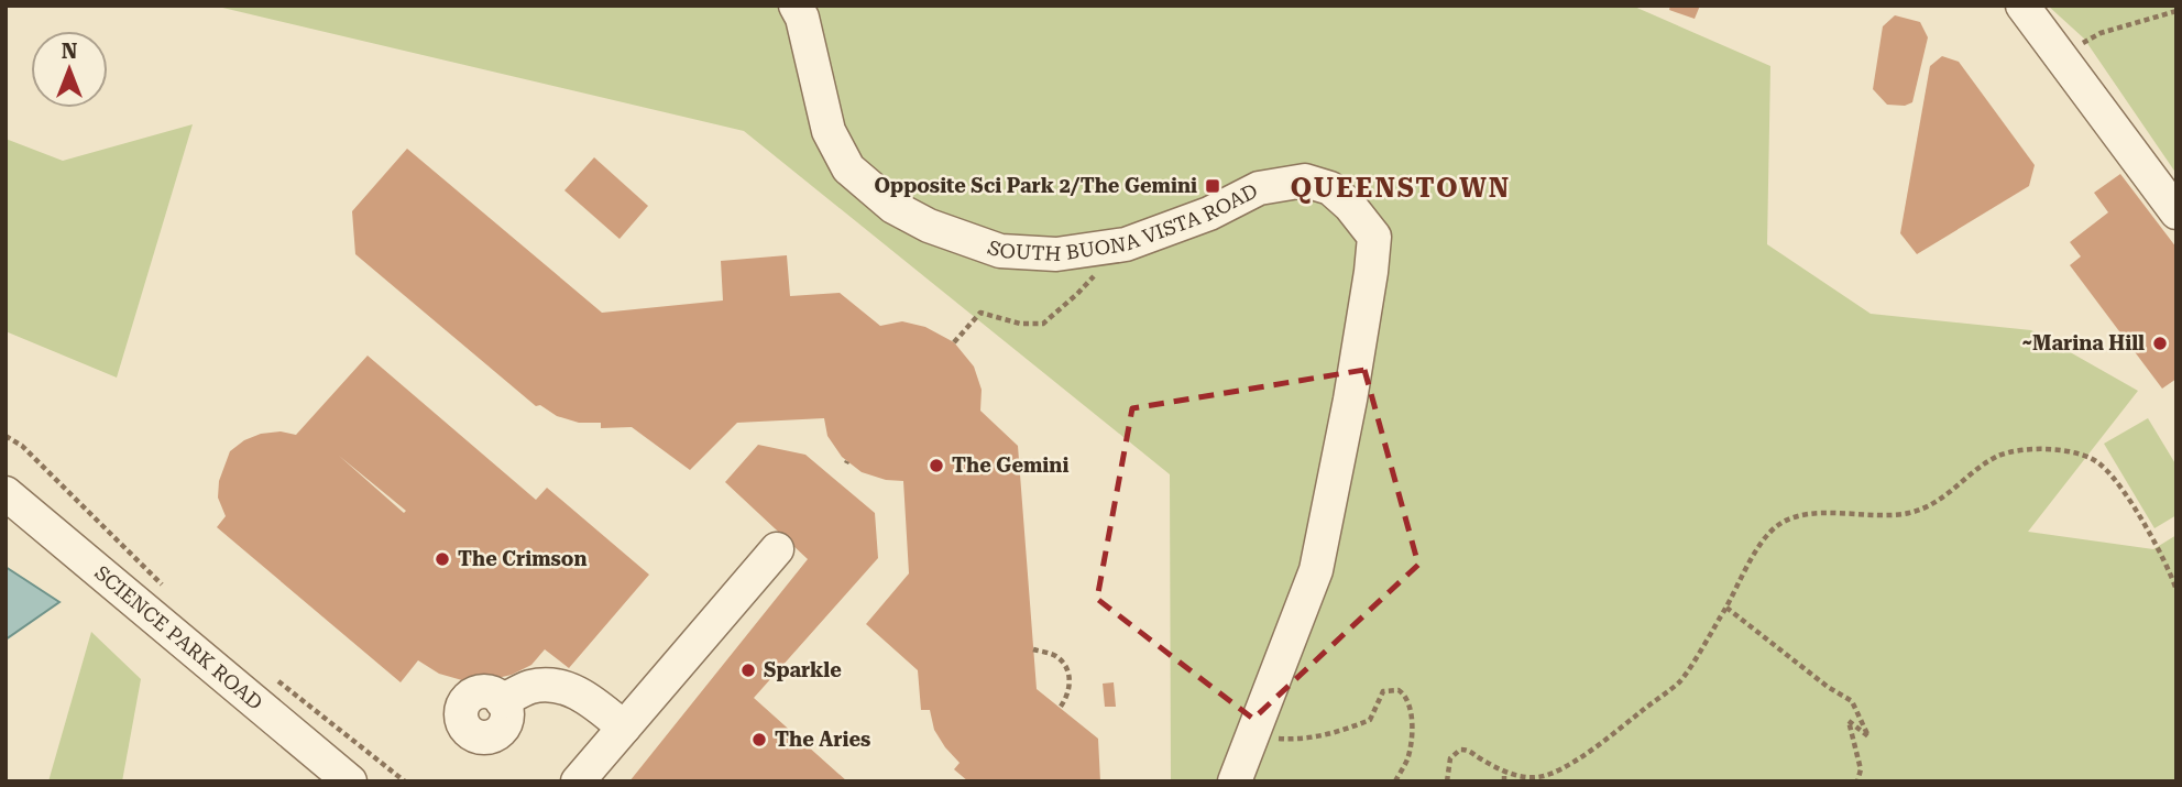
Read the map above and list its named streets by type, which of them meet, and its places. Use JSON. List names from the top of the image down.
{
  "streets": {
    "street": ["SOUTH BUONA VISTA ROAD", "SCIENCE PARK ROAD"]
  },
  "districts": ["QUEENSTOWN"],
  "places": {
    "transit": ["Opposite Sci Park 2/The Gemini"],
    "other": [
      "~Marina Hill",
      "The Gemini",
      "The Crimson",
      "Sparkle",
      "The Aries"
    ]
  },
  "north": "top"
}
